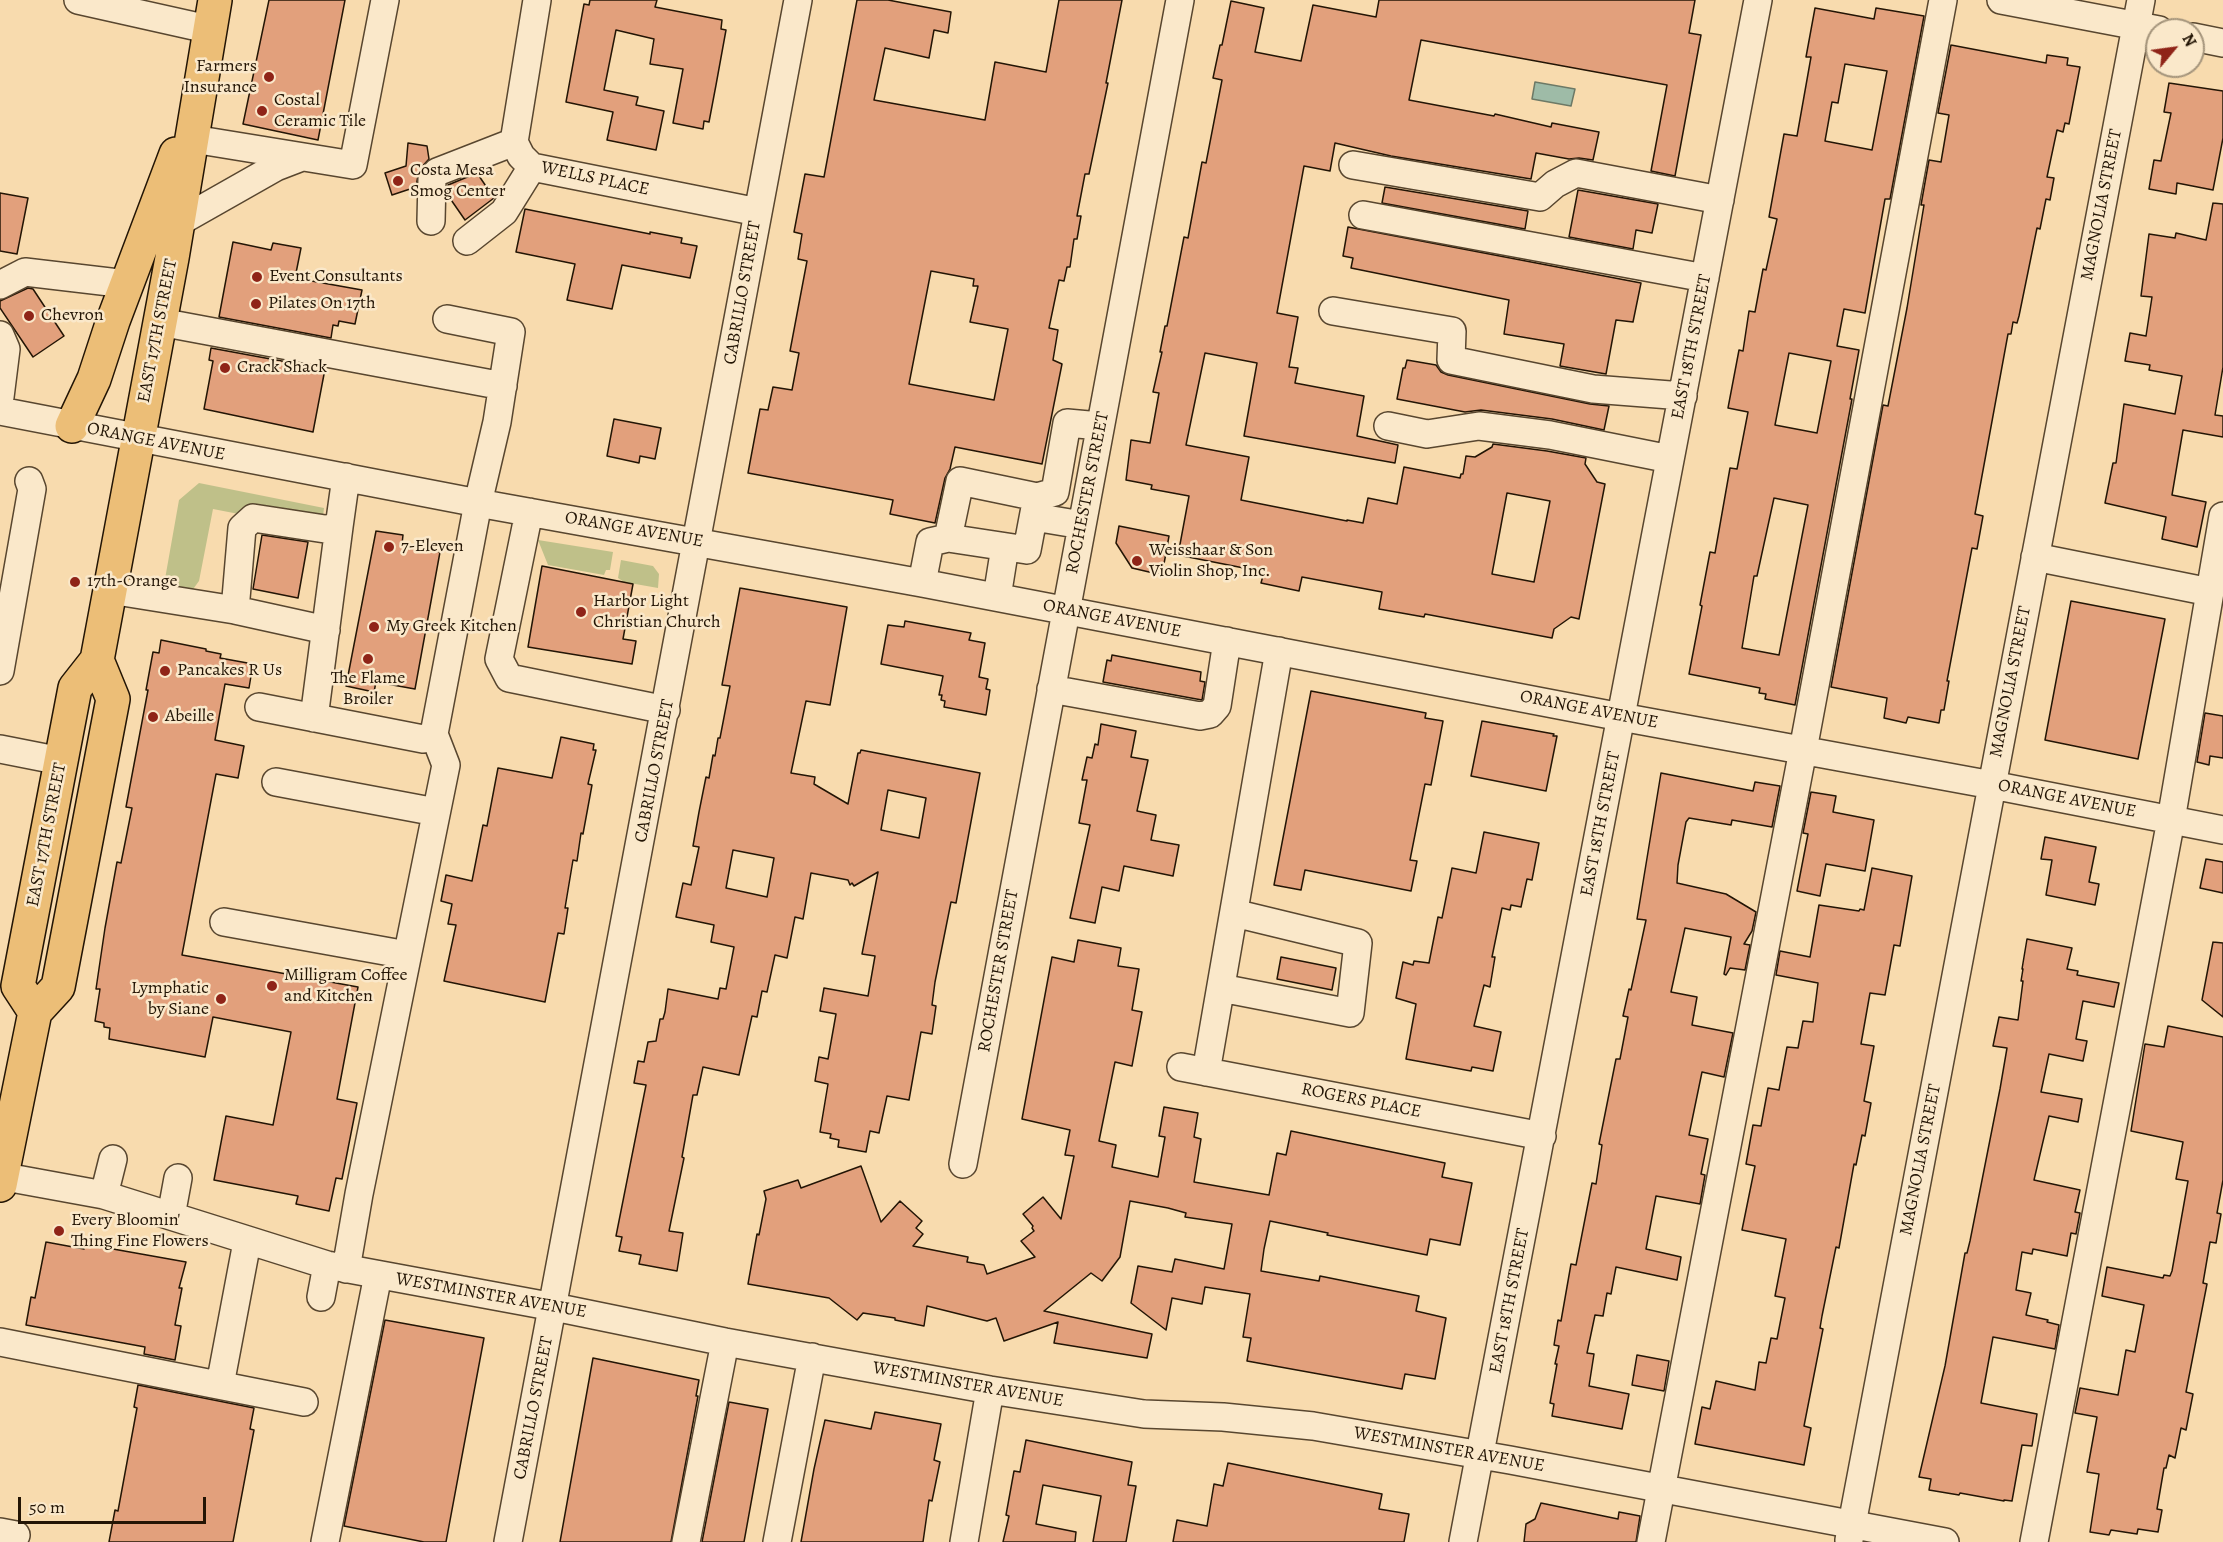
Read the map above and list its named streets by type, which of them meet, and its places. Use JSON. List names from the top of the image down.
{
  "streets": {
    "main road": ["EAST 17TH STREET"],
    "street": [
      "WELLS PLACE",
      "MAGNOLIA STREET",
      "CABRILLO STREET",
      "EAST 18TH STREET",
      "ORANGE AVENUE",
      "ROCHESTER STREET",
      "ROGERS PLACE",
      "WESTMINSTER AVENUE"
    ]
  },
  "crossings": [
    ["WELLS PLACE", "CABRILLO STREET"],
    ["MAGNOLIA STREET", "ORANGE AVENUE"],
    ["MAGNOLIA STREET", "WESTMINSTER AVENUE"],
    ["CABRILLO STREET", "ORANGE AVENUE"],
    ["CABRILLO STREET", "WESTMINSTER AVENUE"],
    ["EAST 17TH STREET", "ORANGE AVENUE"],
    ["EAST 18TH STREET", "ORANGE AVENUE"],
    ["EAST 18TH STREET", "ROGERS PLACE"],
    ["EAST 18TH STREET", "WESTMINSTER AVENUE"],
    ["ORANGE AVENUE", "ROCHESTER STREET"]
  ],
  "places": [
    "Farmers Insurance",
    "Costal Ceramic Tile",
    "Costa Mesa Smog Center",
    "Event Consultants",
    "Pilates On 17th",
    "Chevron",
    "Crack Shack",
    "7-Eleven",
    "Weisshaar & Son Violin Shop, Inc.",
    "17th-Orange",
    "Harbor Light Christian Church",
    "My Greek Kitchen",
    "The Flame Broiler",
    "Pancakes R Us",
    "Abeille",
    "Milligram Coffee and Kitchen",
    "Lymphatic by Siane",
    "Every Bloomin' Thing Fine Flowers"
  ],
  "scale_bar": "50 m",
  "north": "top right"
}
